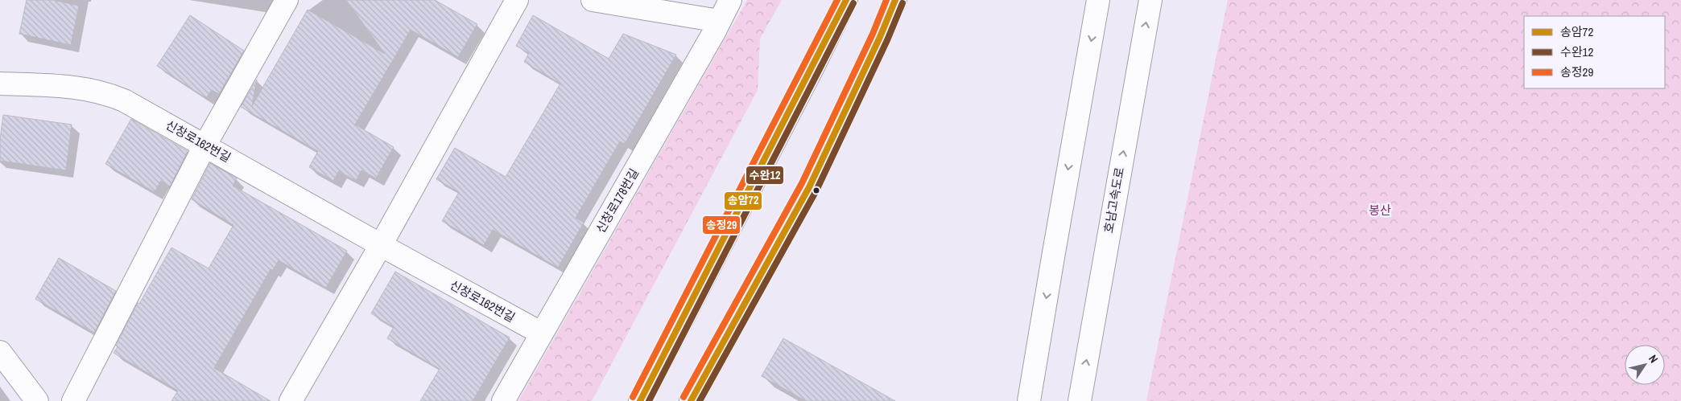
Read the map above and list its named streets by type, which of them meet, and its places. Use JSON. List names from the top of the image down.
{
  "streets": {
    "main road": ["신창로162번길", "호남고속도로", "신창로178번길"]
  },
  "crossings": [
    ["신창로162번길", "신창로178번길"]
  ],
  "parks": ["봉산"],
  "lines": ["transit line 송암72", "transit line 송정29", "transit line 수완12"],
  "legend": ["송암72", "수완12", "송정29"],
  "north": "top right"
}
